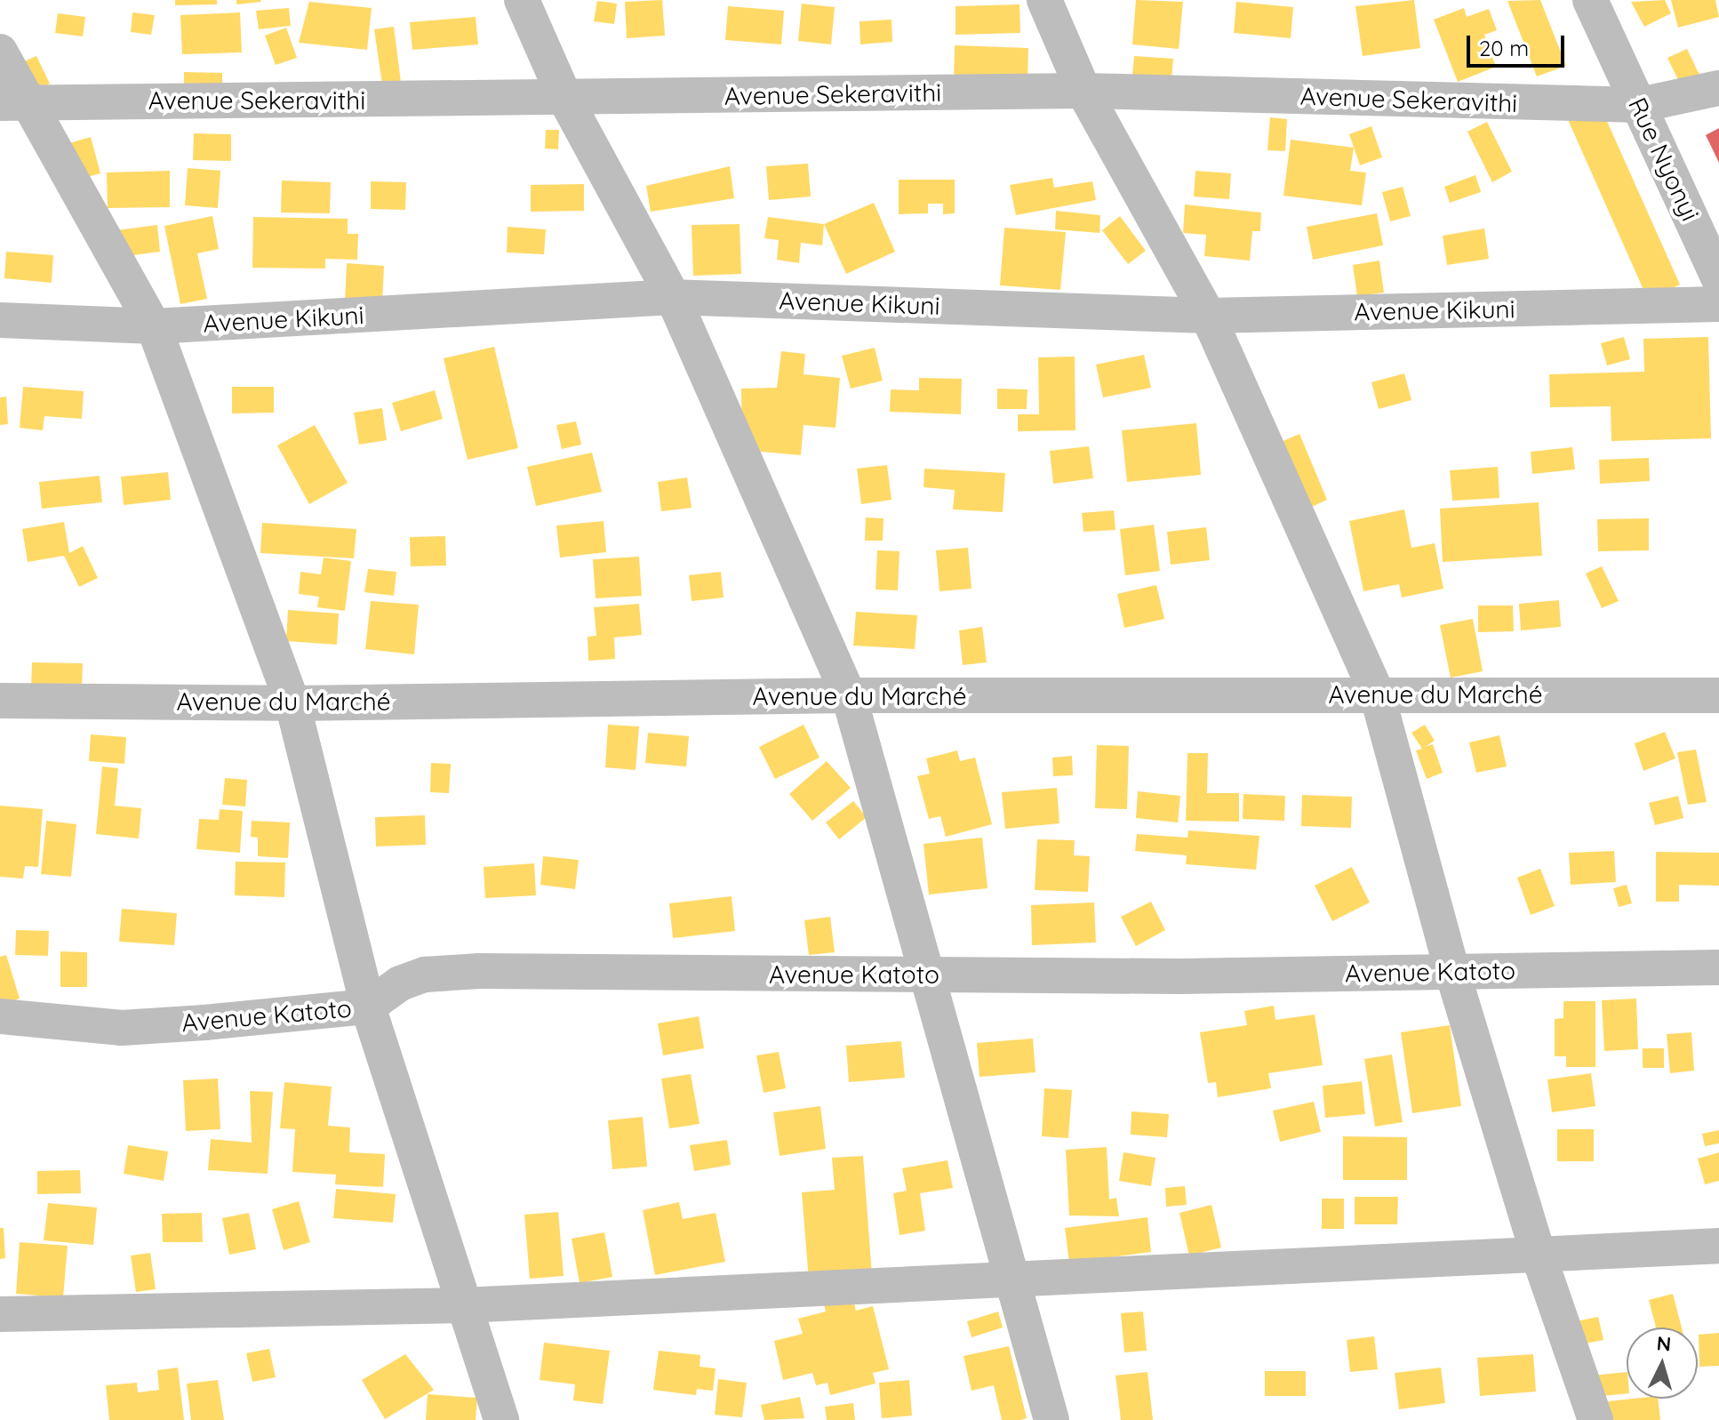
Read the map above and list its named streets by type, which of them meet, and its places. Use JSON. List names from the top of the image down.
{
  "streets": {
    "street": [
      "Avenue Sekeravithi",
      "Rue Nyonyi",
      "Avenue Kikuni",
      "Avenue du Marché",
      "Avenue Katoto"
    ]
  },
  "crossings": [
    ["Avenue Sekeravithi", "Rue Nyonyi"]
  ],
  "scale_bar": "20 m",
  "north": "top"
}
